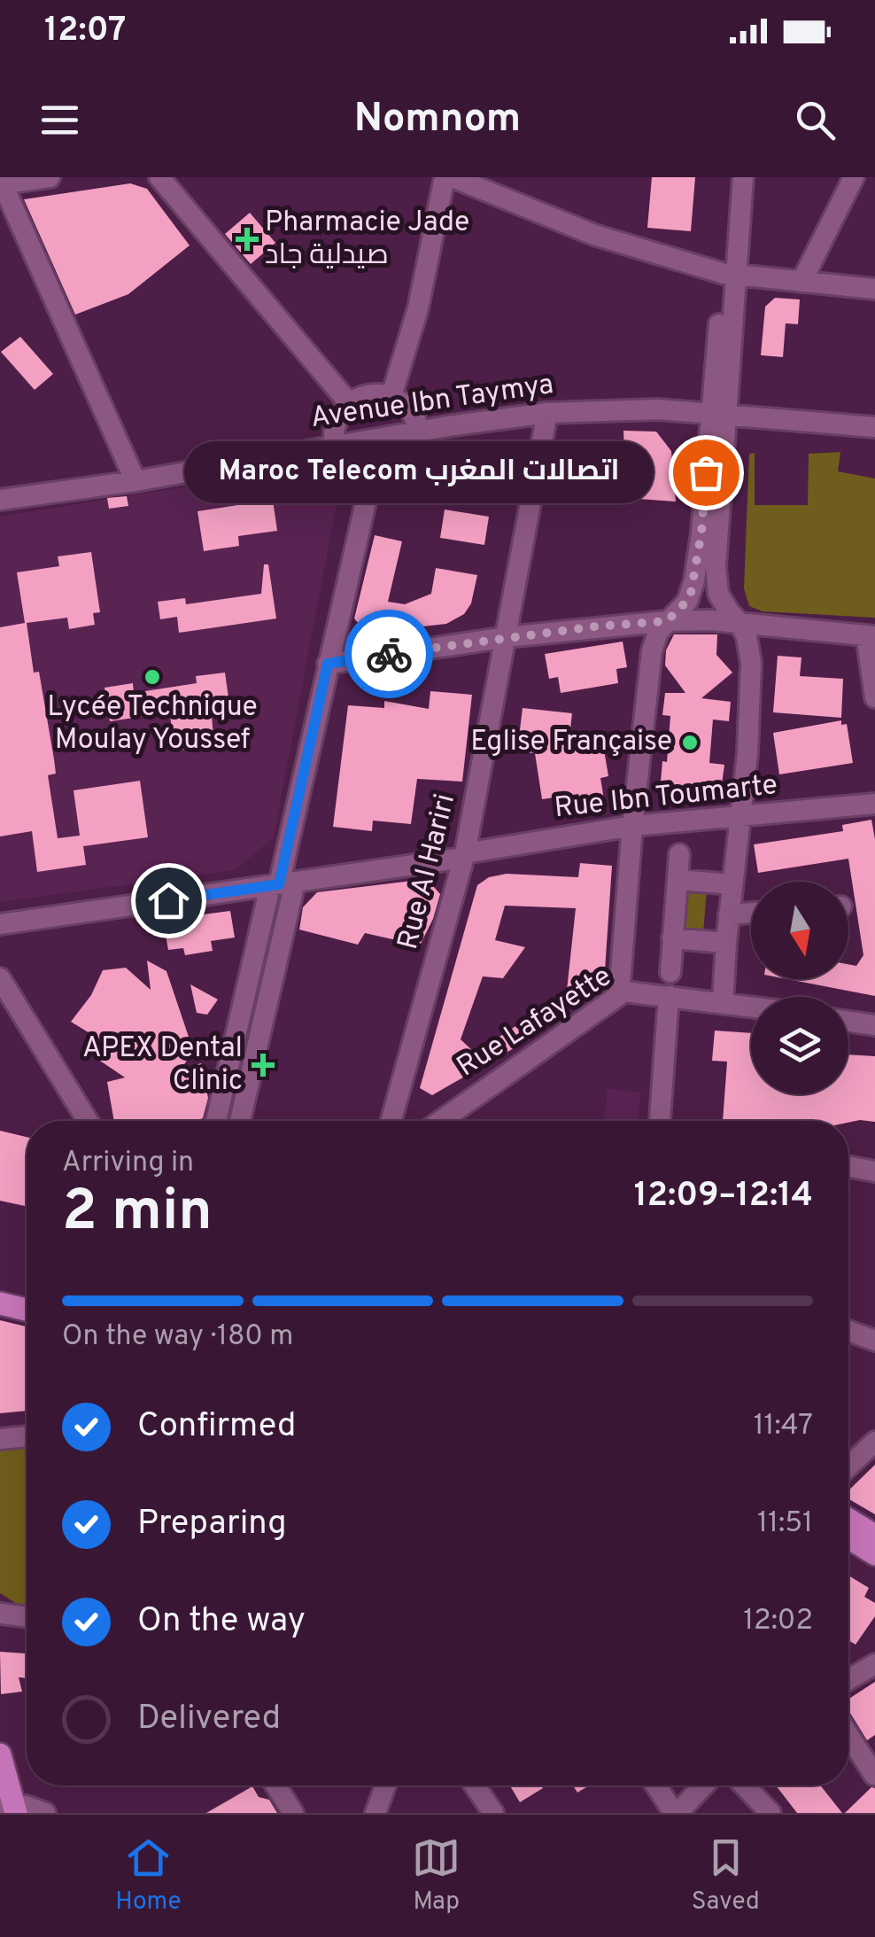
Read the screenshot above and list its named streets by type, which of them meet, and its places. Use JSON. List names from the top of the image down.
{
  "streets": {
    "street": [
      "Avenue Ibn Taymya",
      "Rue Ibn Toumarte",
      "Rue Al Hariri",
      "Rue Lafayette"
    ]
  },
  "crossings": [
    ["Avenue Ibn Taymya", "Rue Al Hariri"],
    ["Rue Ibn Toumarte", "Rue Al Hariri"]
  ],
  "places": {
    "health": ["Pharmacie Jade صيدلية جاد", "APEX Dental Clinic"],
    "other": ["Maroc Telecom اتصالات المغرب", "Lycée Technique Moulay Youssef", "Eglise Française"]
  },
  "north": "bottom",
  "page": {
    "status": "12:07",
    "header": "Nomnom",
    "bubble": "Maroc Telecom اتصالات المغرب",
    "heading": ["2 min", "Arriving in", "12:09–12:14"],
    "bar": "On the way · 180 m",
    "list": [
      ["Confirmed", "11:47"],
      ["Preparing", "11:51"],
      ["On the way", "12:02"],
      "Delivered"
    ],
    "tabs": ["Home", "Map", "Saved"]
  }
}
